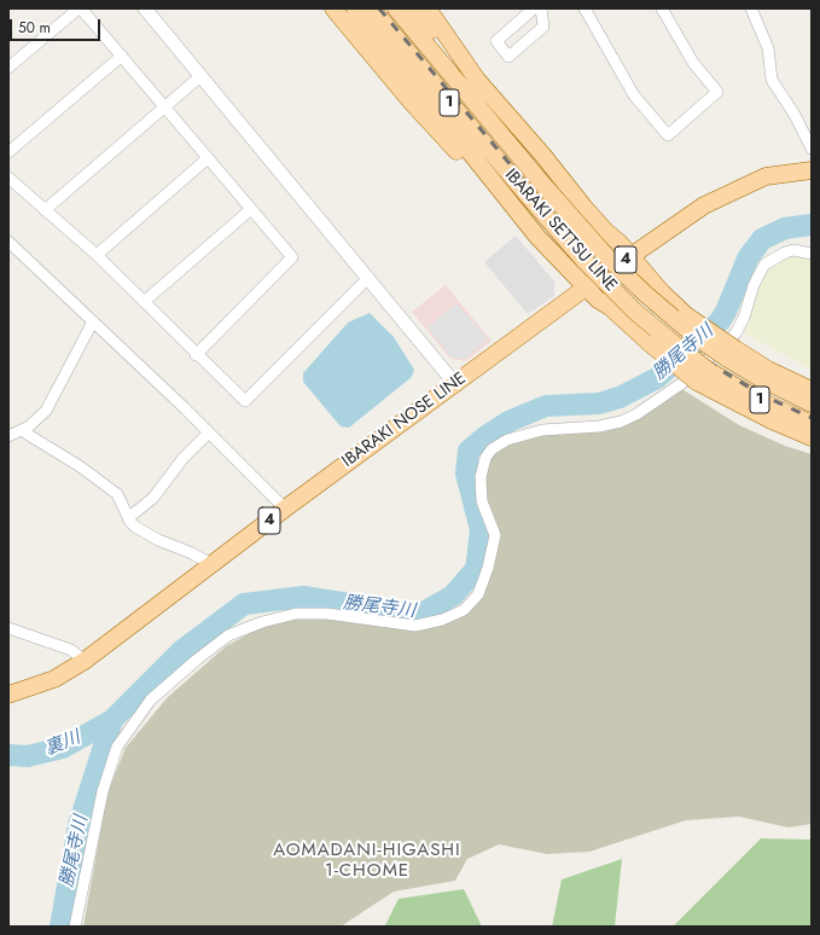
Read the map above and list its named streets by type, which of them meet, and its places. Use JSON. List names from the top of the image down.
{
  "streets": {
    "main road": [
      "1",
      "IBARAKI SETTSU LINE",
      "4",
      "IBARAKI NOSE LINE"
    ]
  },
  "districts": ["AOMADANI-HIGASHI 1-CHOME"],
  "water": ["勝尾寺川", "裏川"],
  "scale_bar": "50 m"
}
